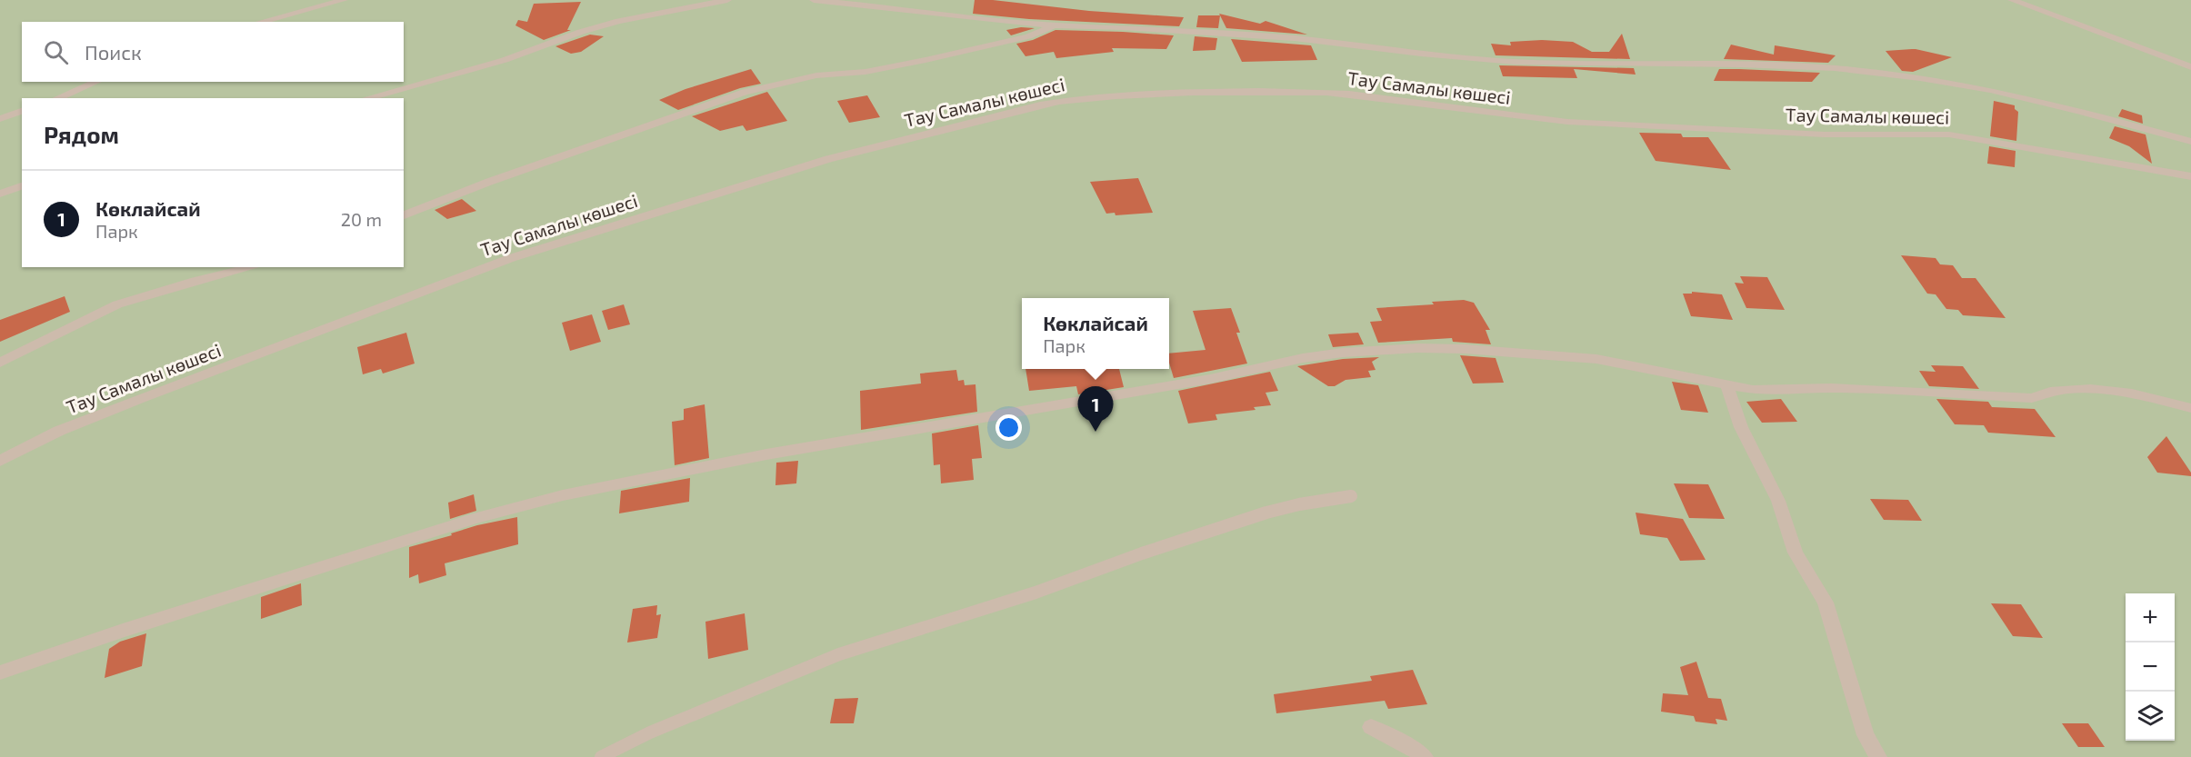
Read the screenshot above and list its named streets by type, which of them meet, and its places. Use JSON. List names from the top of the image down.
{
  "streets": {
    "street": ["Тау Самалы көшесі"]
  },
  "page": {
    "search": "Поиск",
    "heading": "Рядом",
    "list": [
      {
        "mark": "1",
        "name": "Көклайсай",
        "note": "Парк",
        "value": "20 m"
      }
    ],
    "popup": ["Көклайсай", "Парк"],
    "pins": "1",
    "map_buttons": ["+", "−"]
  }
}
